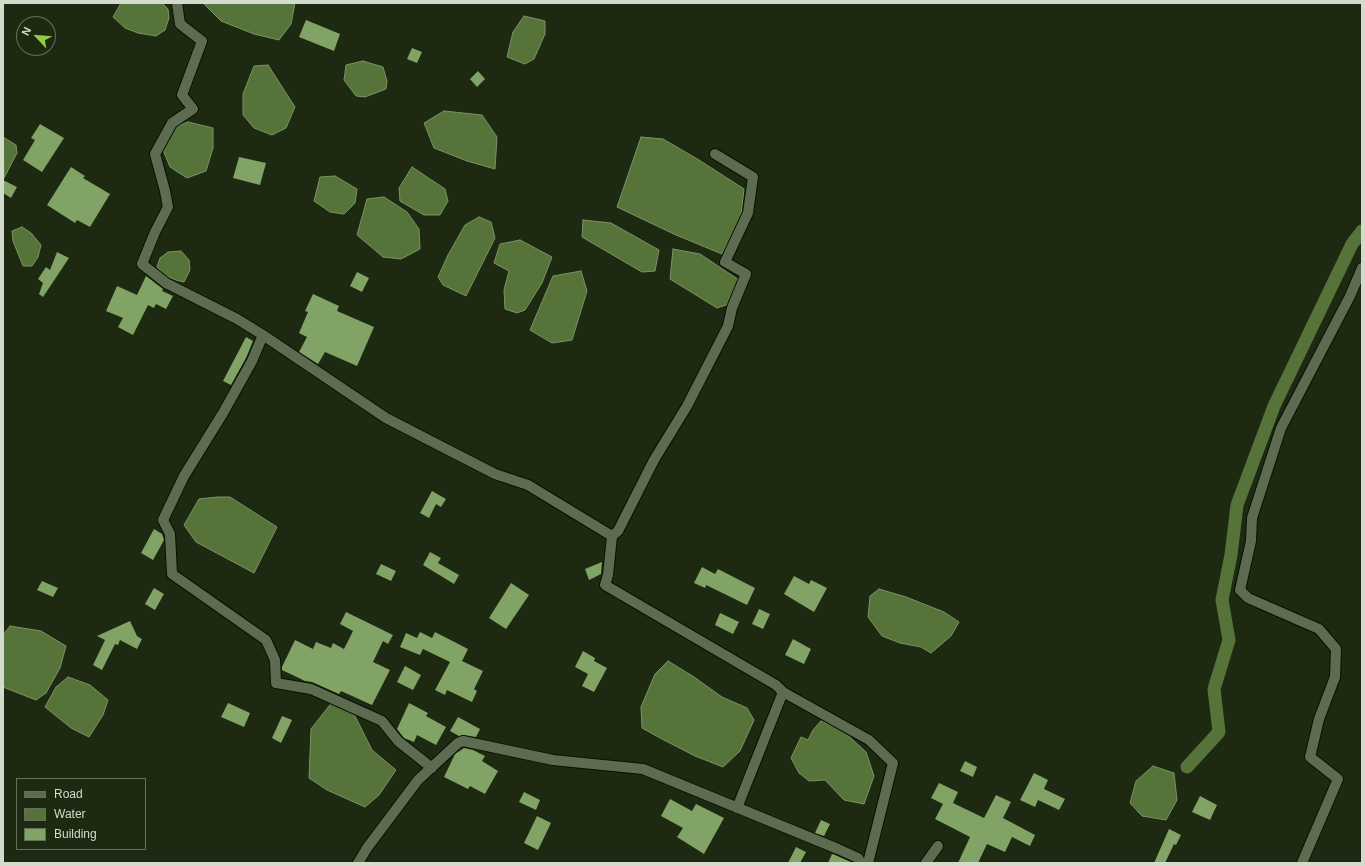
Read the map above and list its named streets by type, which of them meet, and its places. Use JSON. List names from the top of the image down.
{
  "legend": ["Road", "Water", "Building"],
  "north": "top left"
}
